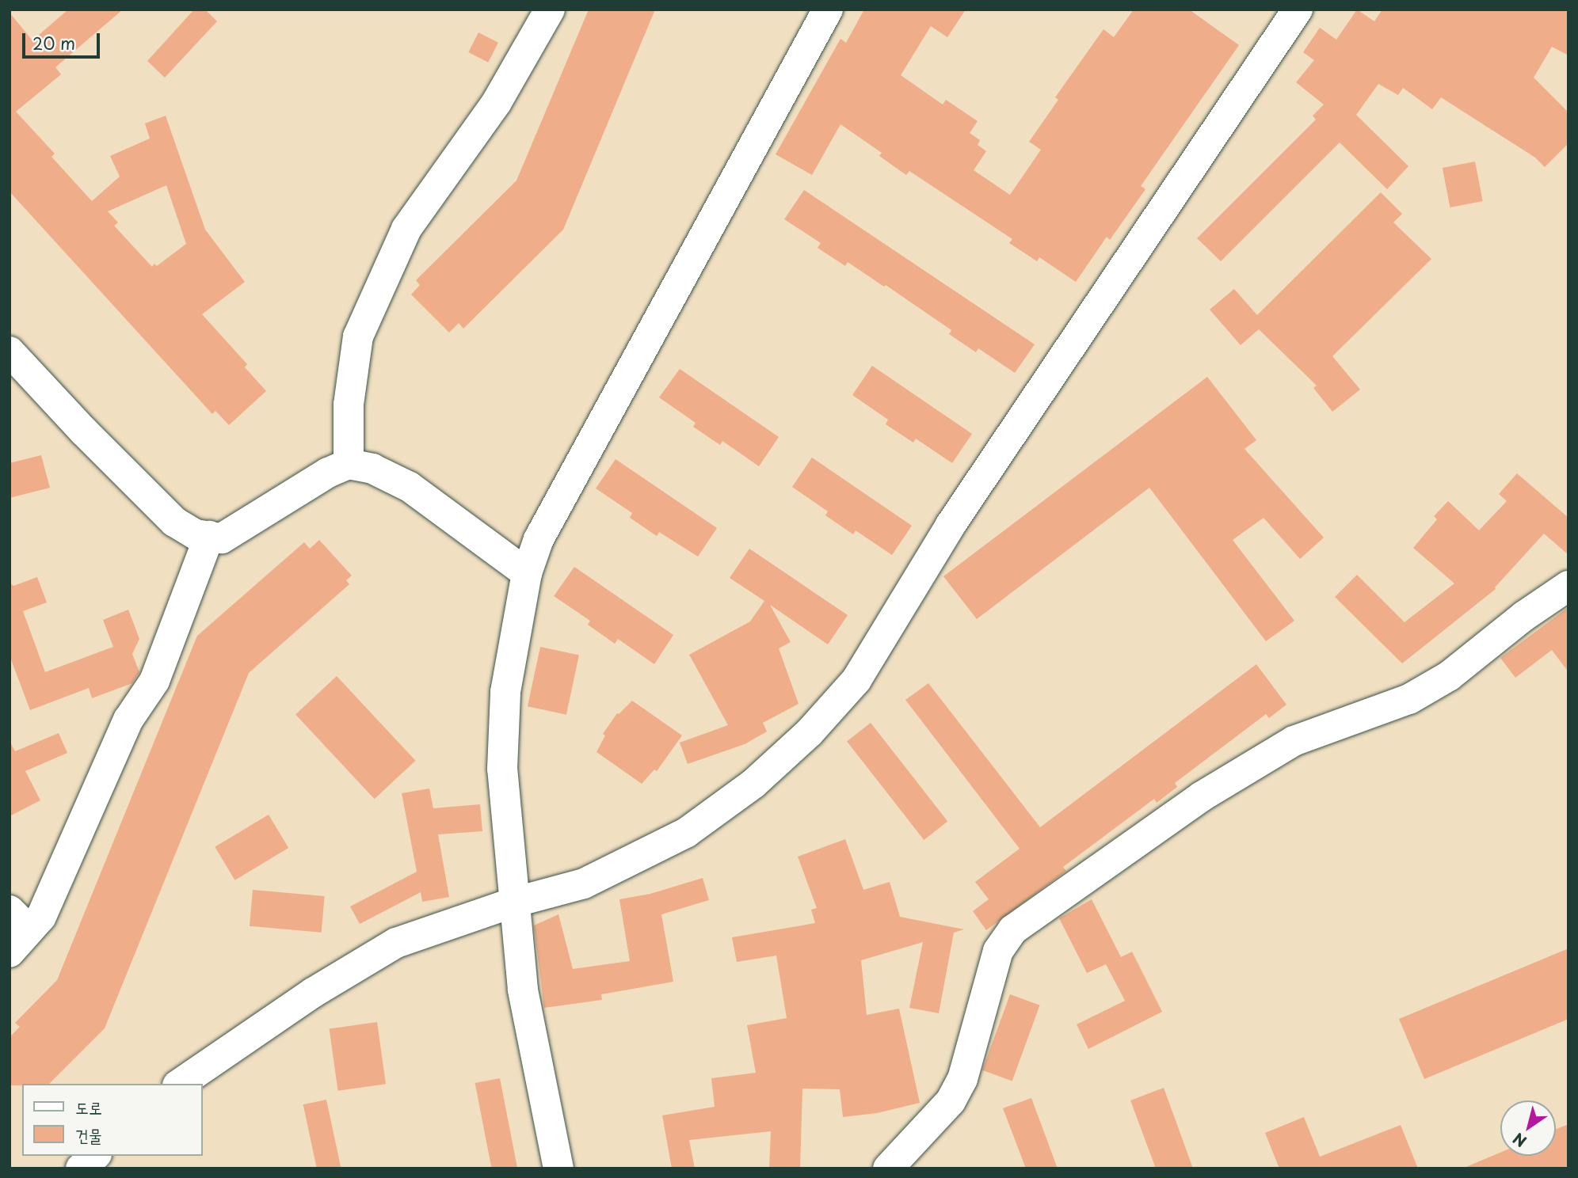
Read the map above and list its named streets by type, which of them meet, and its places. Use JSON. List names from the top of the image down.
{
  "legend": ["도로", "건물"],
  "scale_bar": "20 m",
  "north": "bottom left"
}
